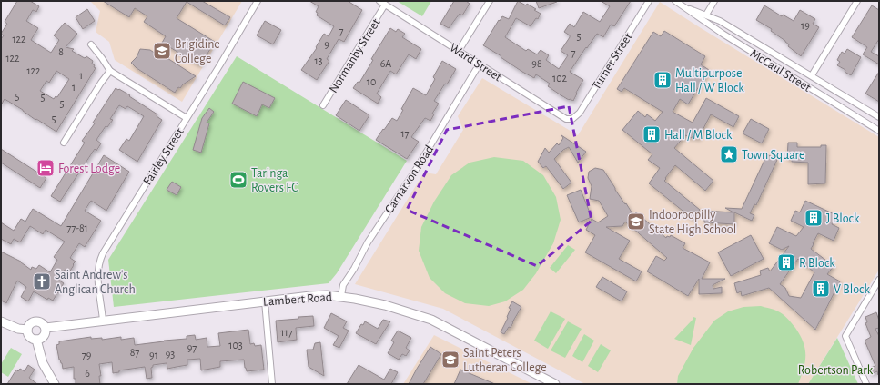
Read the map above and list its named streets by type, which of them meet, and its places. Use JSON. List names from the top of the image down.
{
  "streets": {
    "main road": ["Lambert Road"],
    "street": [
      "Normanby Street",
      "Turner Street",
      "Ward Street",
      "McCaul Street",
      "Fairley Street",
      "Carnarvon Road"
    ]
  },
  "crossings": [
    ["Normanby Street", "Ward Street"],
    ["Turner Street", "Ward Street"],
    ["Ward Street", "Carnarvon Road"],
    ["Fairley Street", "Lambert Road"],
    ["Carnarvon Road", "Lambert Road"]
  ],
  "parks": ["Robertson Park"],
  "places": {
    "school or university": ["Brigidine College", "Indooroopilly State High School", "Saint Peters Lutheran College"],
    "building": [
      "Multipurpose Hall / W Block",
      "Hall / M Block",
      "J Block",
      "R Block",
      "V Block"
    ],
    "place": ["Town Square"],
    "hotel": ["Forest Lodge"],
    "sports": ["Taringa Rovers FC"],
    "church": ["Saint Andrew's Anglican Church"]
  },
  "house_numbers": [
    "19",
    "7",
    "5",
    "122",
    "9",
    "8",
    "7",
    "122",
    "13",
    "6A",
    "98",
    "122",
    "1",
    "102",
    "10",
    "1",
    "5",
    "5",
    "5",
    "5",
    "17",
    "77-81",
    "117",
    "103",
    "97",
    "87",
    "93",
    "79",
    "91",
    "6"
  ]
}
